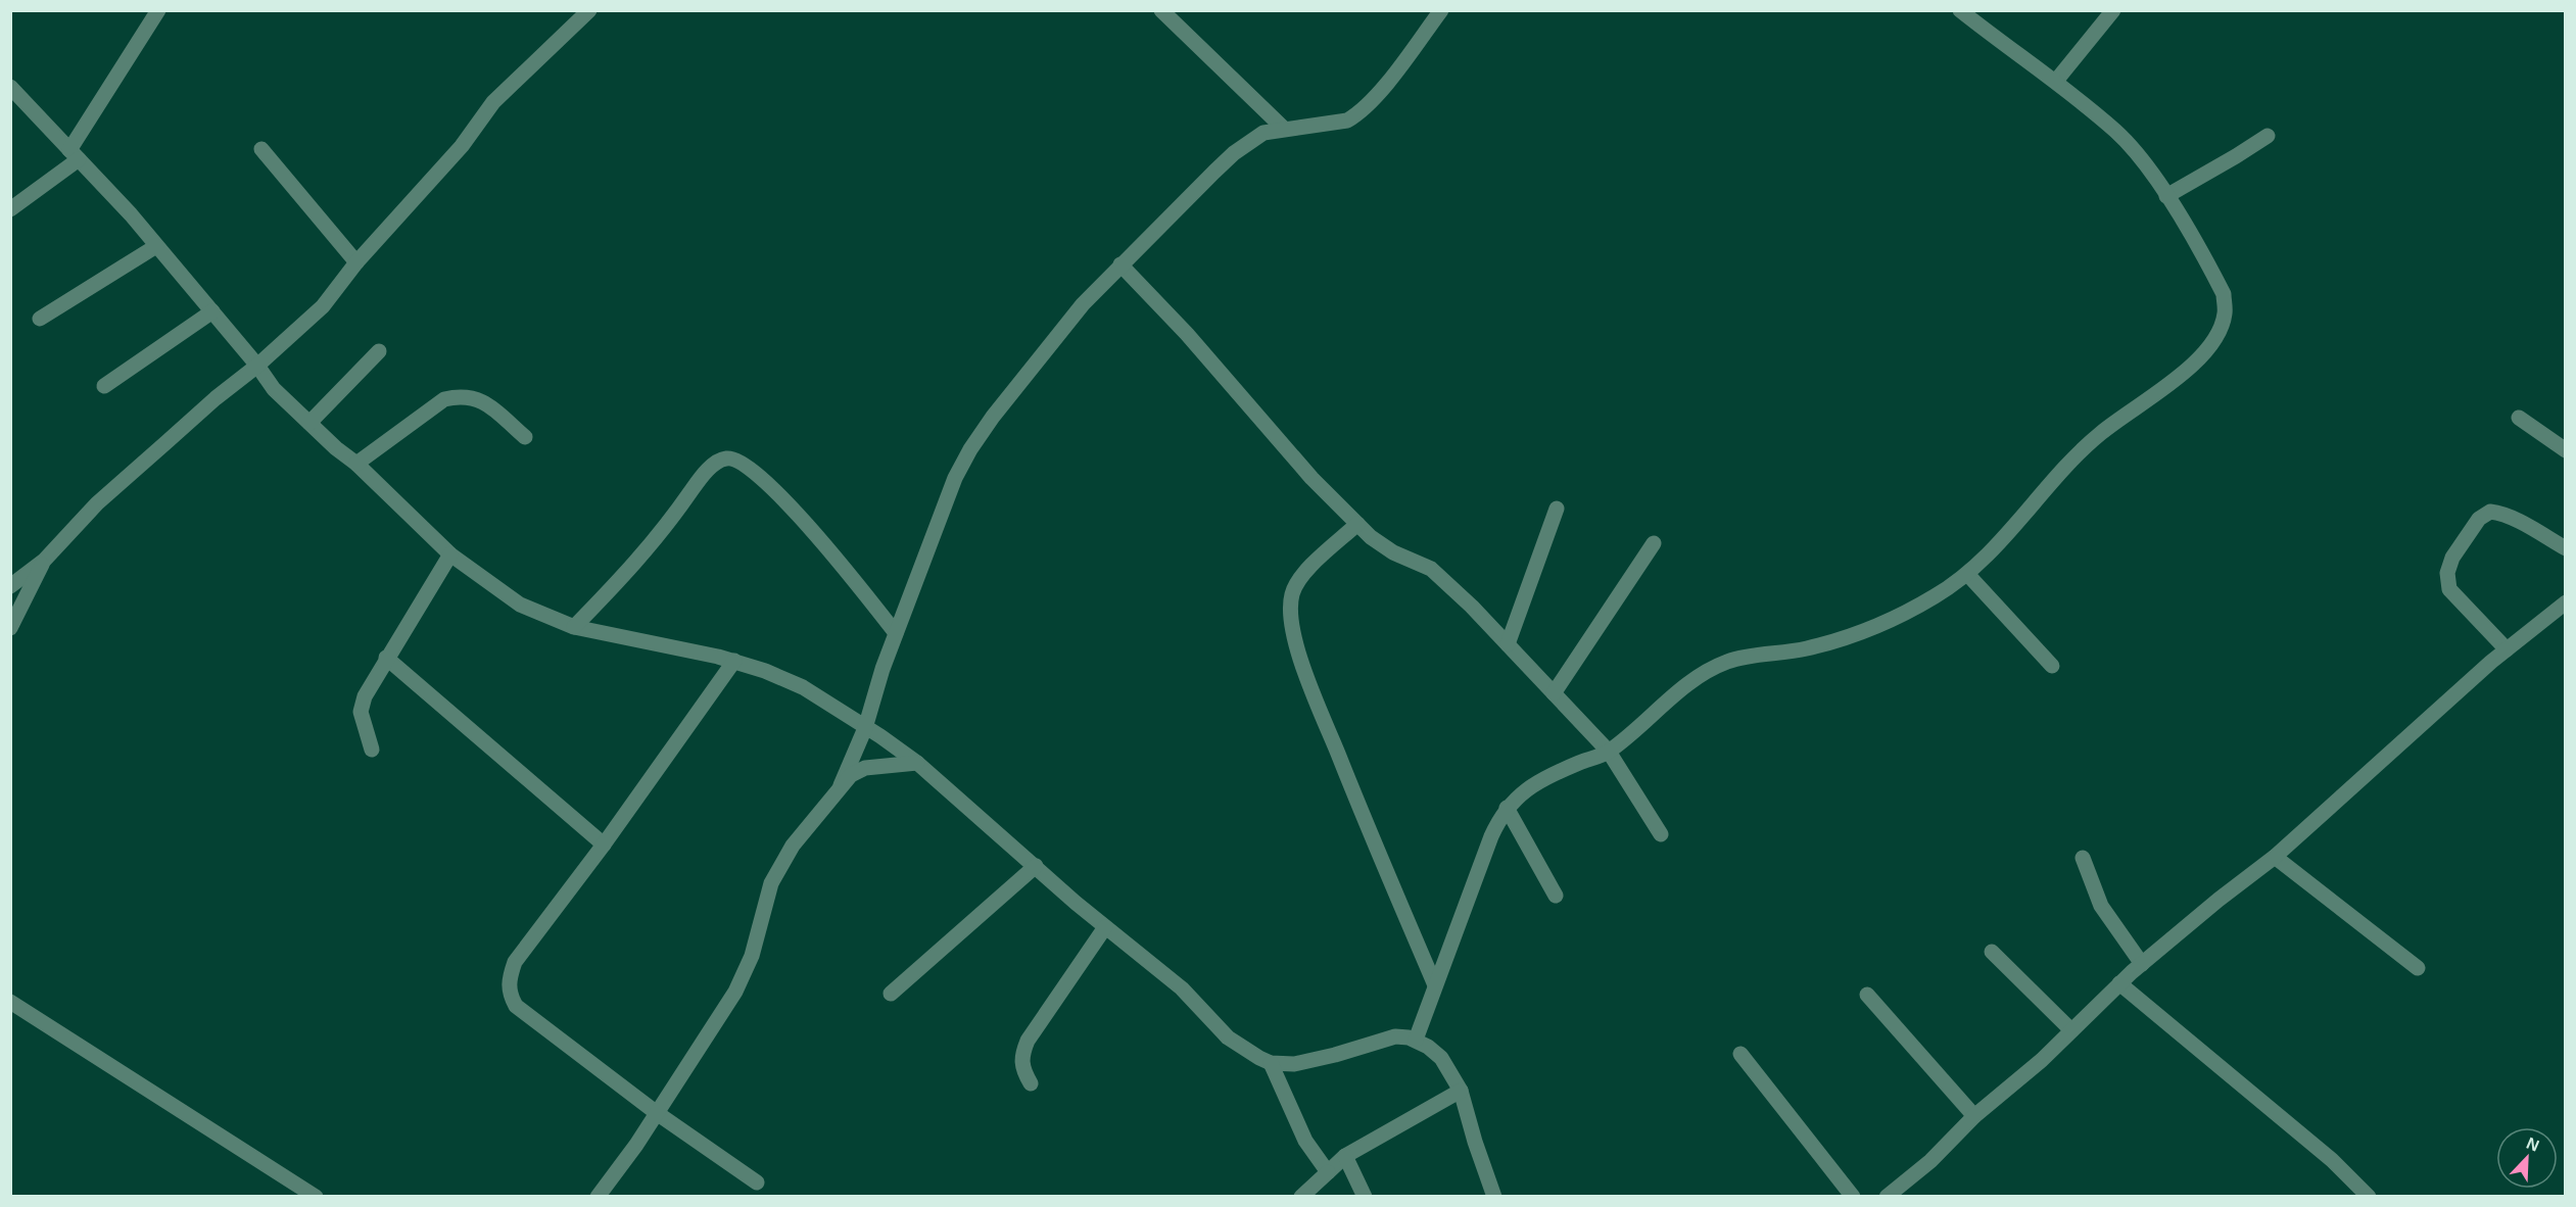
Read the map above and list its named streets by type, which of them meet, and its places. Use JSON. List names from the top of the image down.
{
  "north": "top right"
}
